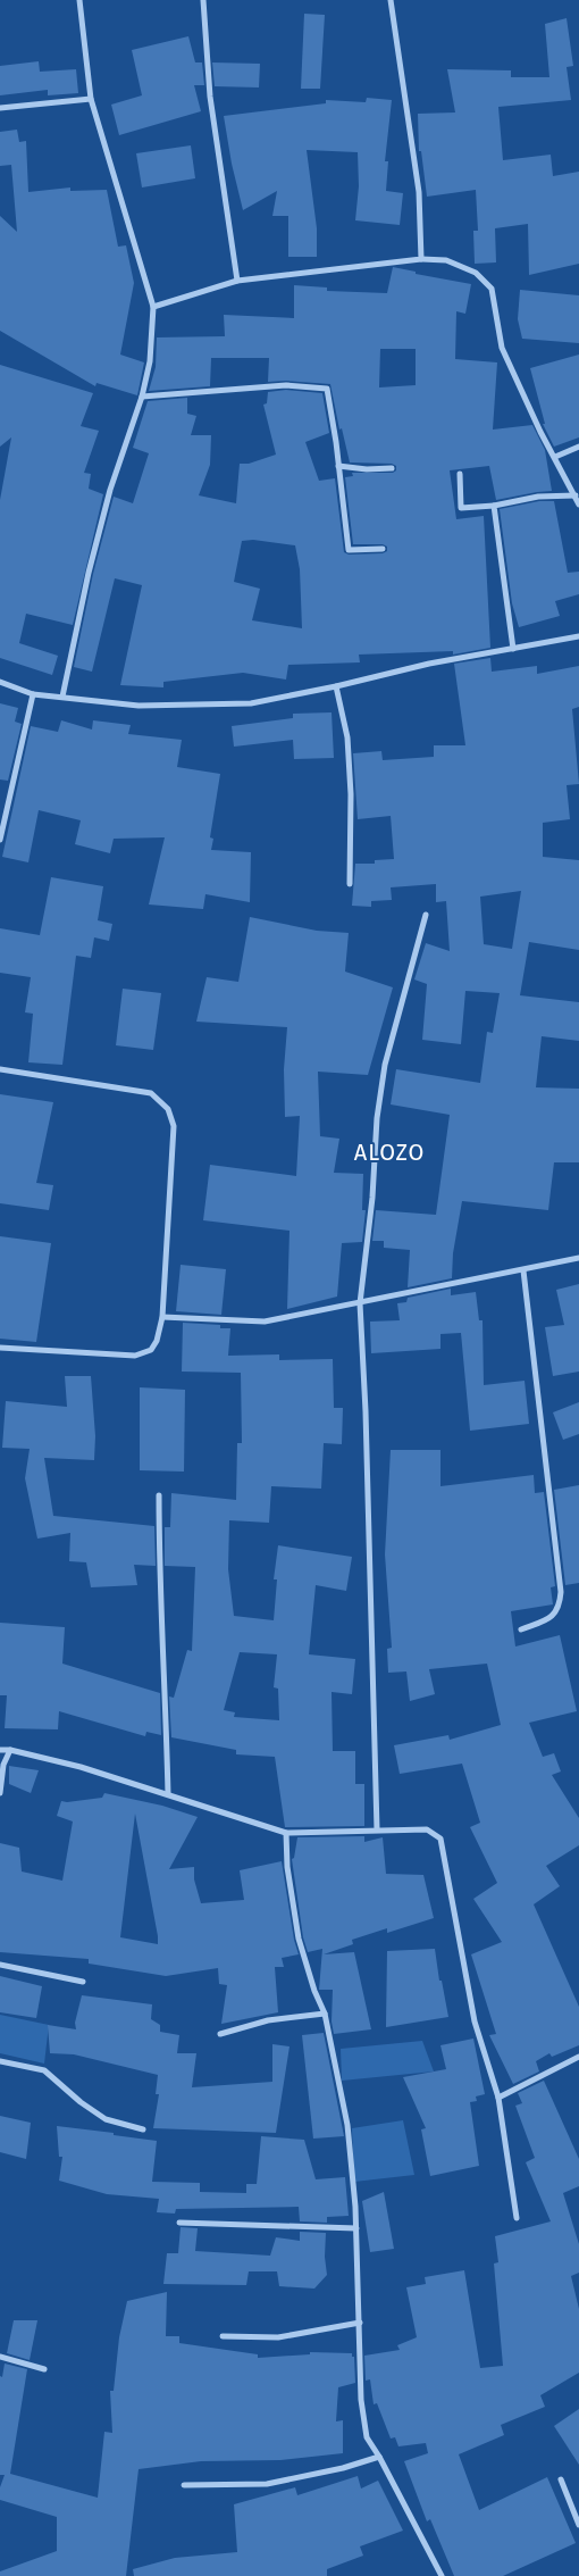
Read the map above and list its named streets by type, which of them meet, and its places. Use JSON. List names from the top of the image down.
{
  "districts": ["ALOZO"]
}
